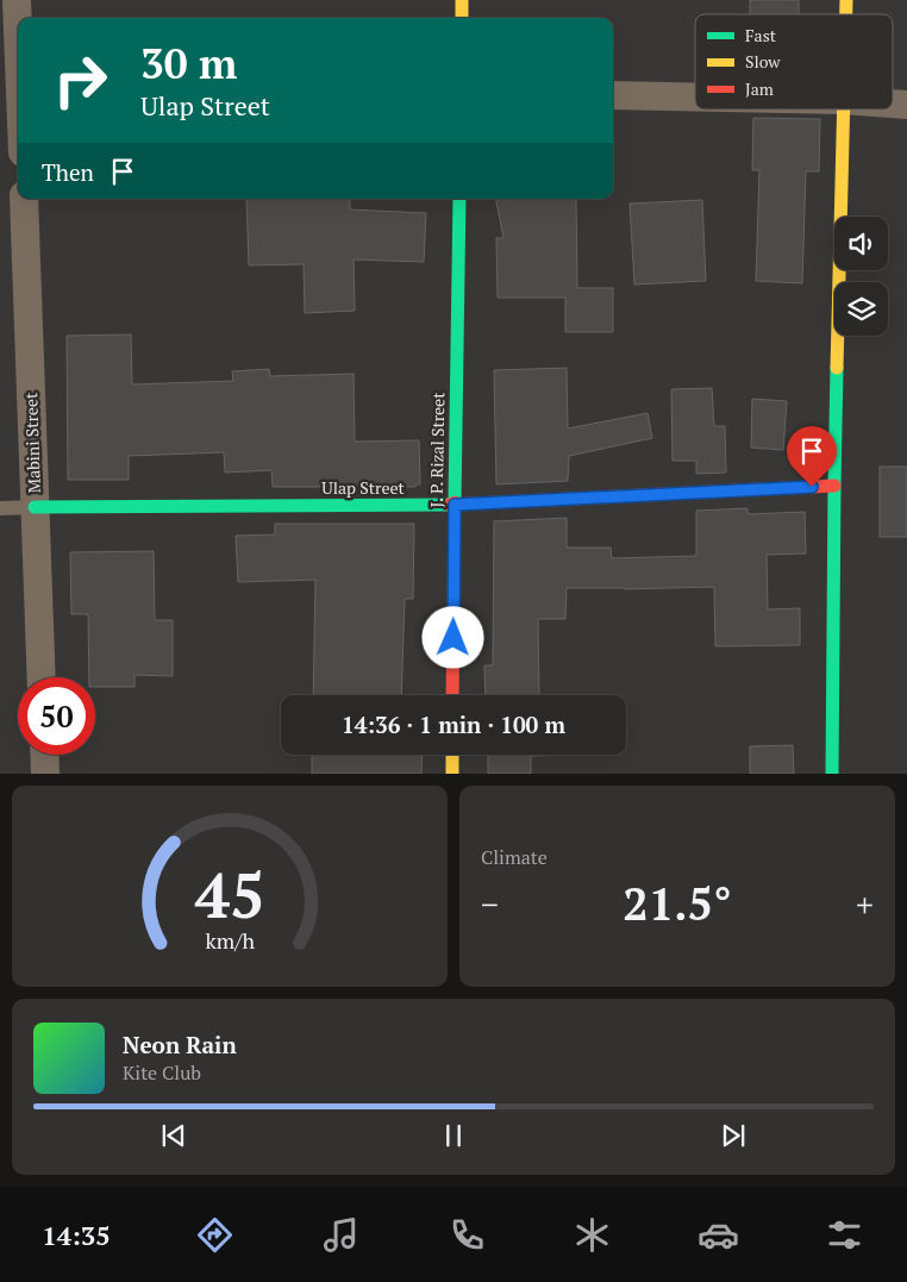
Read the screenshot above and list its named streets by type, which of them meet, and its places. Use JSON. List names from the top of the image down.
{
  "streets": {
    "street": ["Mabini Street", "J. P. Rizal Street", "Ulap Street"]
  },
  "crossings": [
    ["Mabini Street", "Ulap Street"],
    ["J. P. Rizal Street", "Ulap Street"]
  ],
  "legend": ["Fast", "Slow", "Jam"],
  "page": {
    "turn": ["30 m", "Ulap Street"],
    "then": "Then",
    "limit": "50",
    "trip": "14:36 · 1 min · 100 m",
    "tile": "Climate",
    "heat": ["−", "21.5°", "+"],
    "song": ["Neon Rain", "Kite Club"],
    "tabs": "14:35",
    "gauge": ["45", "km/h"]
  }
}
